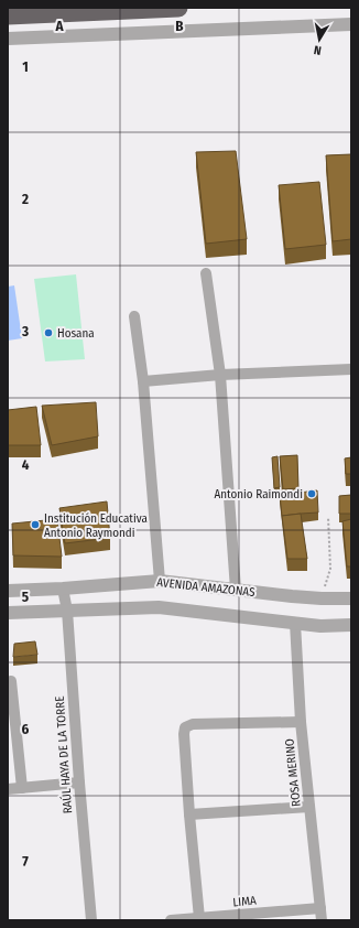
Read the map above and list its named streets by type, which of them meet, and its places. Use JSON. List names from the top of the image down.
{
  "streets": {
    "street": [
      "AVENIDA AMAZONAS",
      "RAÚL HAYA DE LA TORRE",
      "ROSA MERINO",
      "LIMA"
    ]
  },
  "crossings": [
    ["AVENIDA AMAZONAS", "RAÚL HAYA DE LA TORRE"],
    ["AVENIDA AMAZONAS", "ROSA MERINO"],
    ["ROSA MERINO", "LIMA"]
  ],
  "places": ["Hosana", "Antonio Raimondi", "Institución Educativa Antonio Raymondi"],
  "north": "bottom",
  "grid": {
    "columns": ["A", "B"],
    "rows": [
      "1",
      "2",
      "3",
      "4",
      "5",
      "6",
      "7"
    ]
  }
}
